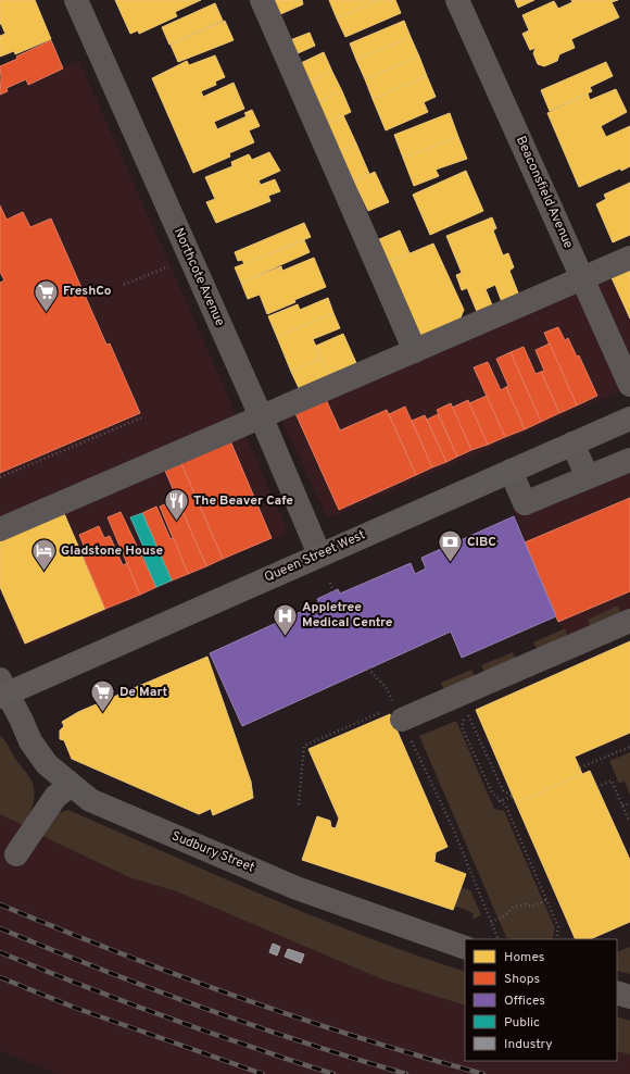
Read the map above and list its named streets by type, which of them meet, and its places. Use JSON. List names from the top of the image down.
{
  "streets": {
    "main road": ["Queen Street West"],
    "street": ["Beaconsfield Avenue", "Northcote Avenue", "Sudbury Street"]
  },
  "crossings": [
    ["Northcote Avenue", "Queen Street West"],
    ["Queen Street West", "Sudbury Street"]
  ],
  "places": {
    "supermarket": ["FreshCo", "De Mart"],
    "restaurant": ["The Beaver Cafe"],
    "bank": ["CIBC"],
    "hotel": ["Gladstone House"],
    "hospital": ["Appletree Medical Centre"]
  },
  "legend": [
    "Homes",
    "Shops",
    "Offices",
    "Public",
    "Industry"
  ]
}
